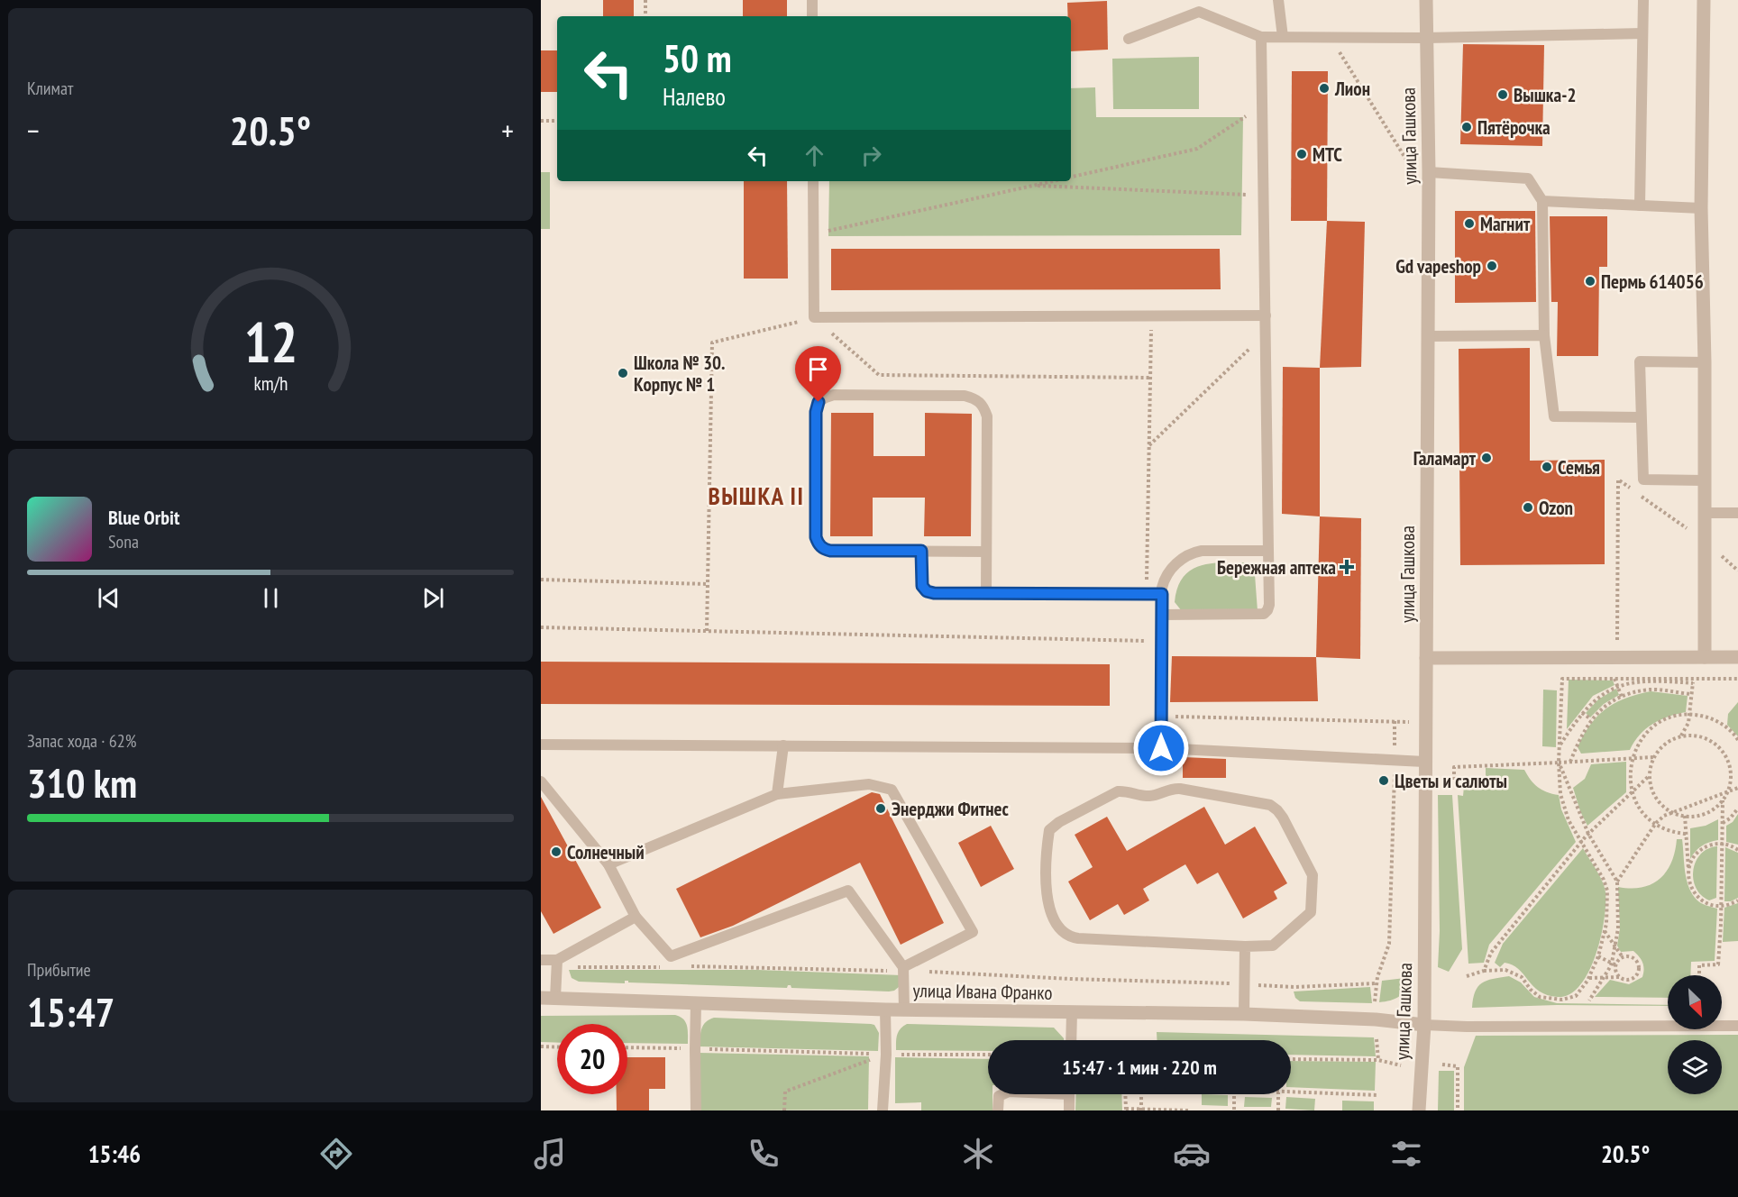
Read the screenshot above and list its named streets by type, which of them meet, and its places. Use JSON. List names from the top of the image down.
{
  "streets": {
    "street": ["улица Гашкова", "улица Ивана Франко"]
  },
  "crossings": [
    ["улица Гашкова", "улица Ивана Франко"]
  ],
  "districts": ["ВЫШКА II"],
  "places": {
    "other": [
      "Лион",
      "Вышка-2",
      "Пятёрочка",
      "МТС",
      "Магнит",
      "Gd vapeshop",
      "Пермь 614056",
      "Школа № 30. Корпус № 1",
      "Галамарт",
      "Семья",
      "Ozon",
      "Цветы и салюты",
      "Энерджи Фитнес",
      "Солнечный"
    ],
    "health": ["Бережная аптека"]
  },
  "north": "bottom right",
  "page": {
    "tile": [
      "Климат",
      ["Запас хода · 62%", "310 km"],
      ["Прибытие", "15:47"]
    ],
    "turn": ["50 m", "Налево"],
    "heat": ["−", "20.5°", "+"],
    "song": ["Blue Orbit", "Sona"],
    "limit": "20",
    "trip": "15:47 · 1 мин · 220 m",
    "tabs": ["15:46", "20.5°"],
    "gauge": ["12", "km/h"]
  }
}
